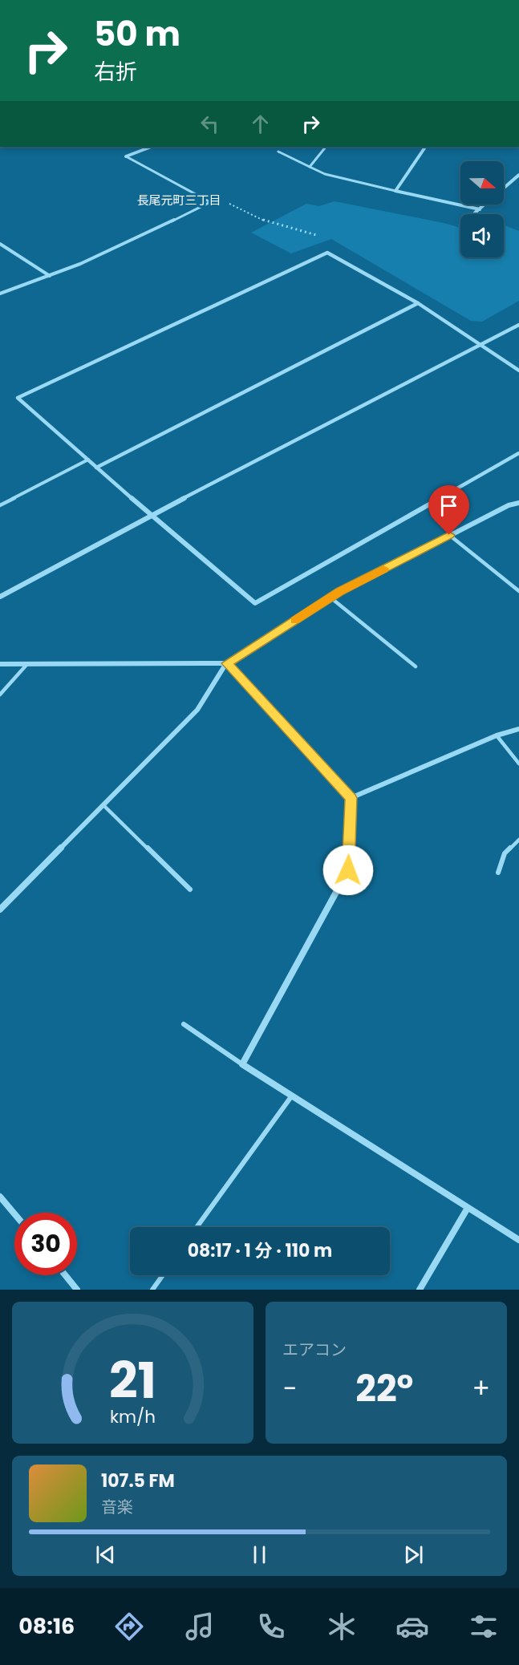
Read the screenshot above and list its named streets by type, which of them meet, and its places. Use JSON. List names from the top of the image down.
{
  "districts": ["長尾元町三丁目"],
  "north": "right",
  "page": {
    "turn": ["50 m", "右折"],
    "limit": "30",
    "trip": "08:17 · 1 分 · 110 m",
    "tile": "エアコン",
    "heat": ["−", "22°", "+"],
    "song": ["107.5 FM", "音楽"],
    "tabs": "08:16",
    "gauge": ["21", "km/h"]
  }
}
